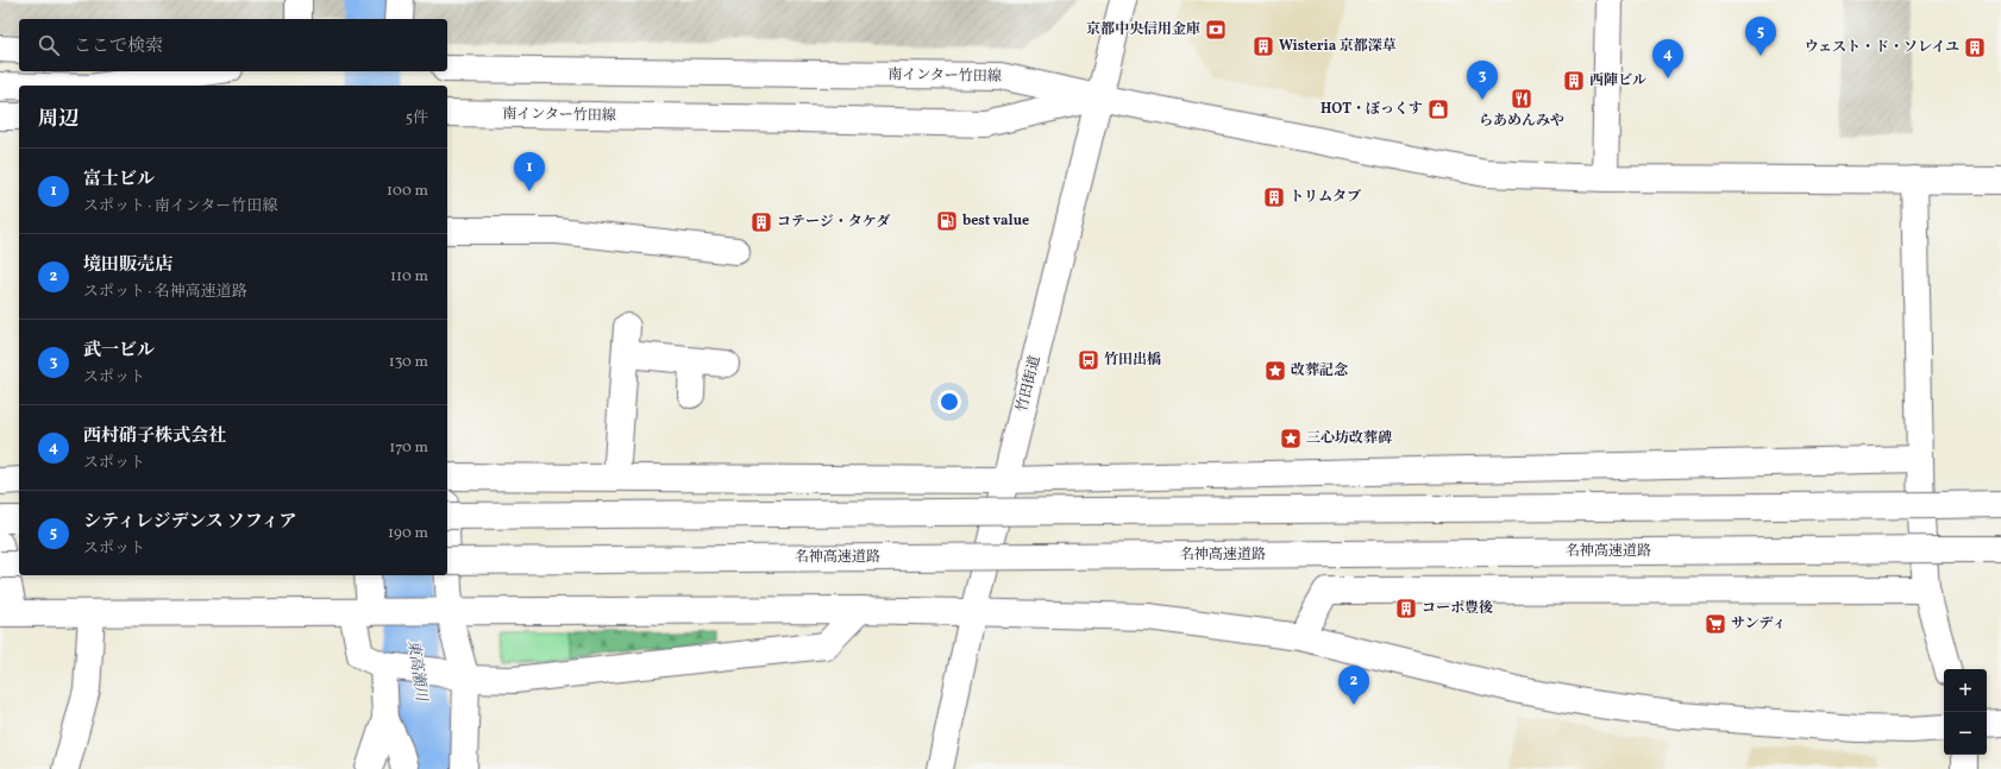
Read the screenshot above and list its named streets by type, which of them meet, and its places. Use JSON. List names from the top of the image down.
{
  "streets": {
    "main road": ["南インター竹田線", "竹田街道", "名神高速道路"]
  },
  "crossings": [
    ["南インター竹田線", "竹田街道"]
  ],
  "water": ["東高瀬川"],
  "places": {
    "bank": ["京都中央信用金庫"],
    "building": [
      "Wisteria 京都深草",
      "ウェスト・ド・ソレイユ",
      "西陣ビル",
      "トリムタブ",
      "コテージ・タケダ",
      "コーポ豊後"
    ],
    "restaurant": ["らあめんみや"],
    "shop": ["HOT・ぼっくす"],
    "fuel station": ["best value"],
    "bus stop": ["竹田出橋"],
    "place": ["改葬記念", "三心坊改葬碑"],
    "supermarket": ["サンディ"]
  },
  "page": {
    "pins": [
      "5",
      "4",
      "3",
      "1",
      "2"
    ],
    "search": "ここで検索",
    "heading": ["周辺", "5件"],
    "list": [
      {
        "mark": "1",
        "name": "富士ビル",
        "note": "スポット · 南インター竹田線",
        "value": "100 m"
      },
      {
        "mark": "2",
        "name": "境田販売店",
        "note": "スポット · 名神高速道路",
        "value": "110 m"
      },
      {
        "mark": "3",
        "name": "武一ビル",
        "note": "スポット",
        "value": "130 m"
      },
      {
        "mark": "4",
        "name": "西村硝子株式会社",
        "note": "スポット",
        "value": "170 m"
      },
      {
        "mark": "5",
        "name": "シティレジデンス ソフィア",
        "note": "スポット",
        "value": "190 m"
      }
    ],
    "map_buttons": ["+", "−"]
  }
}
